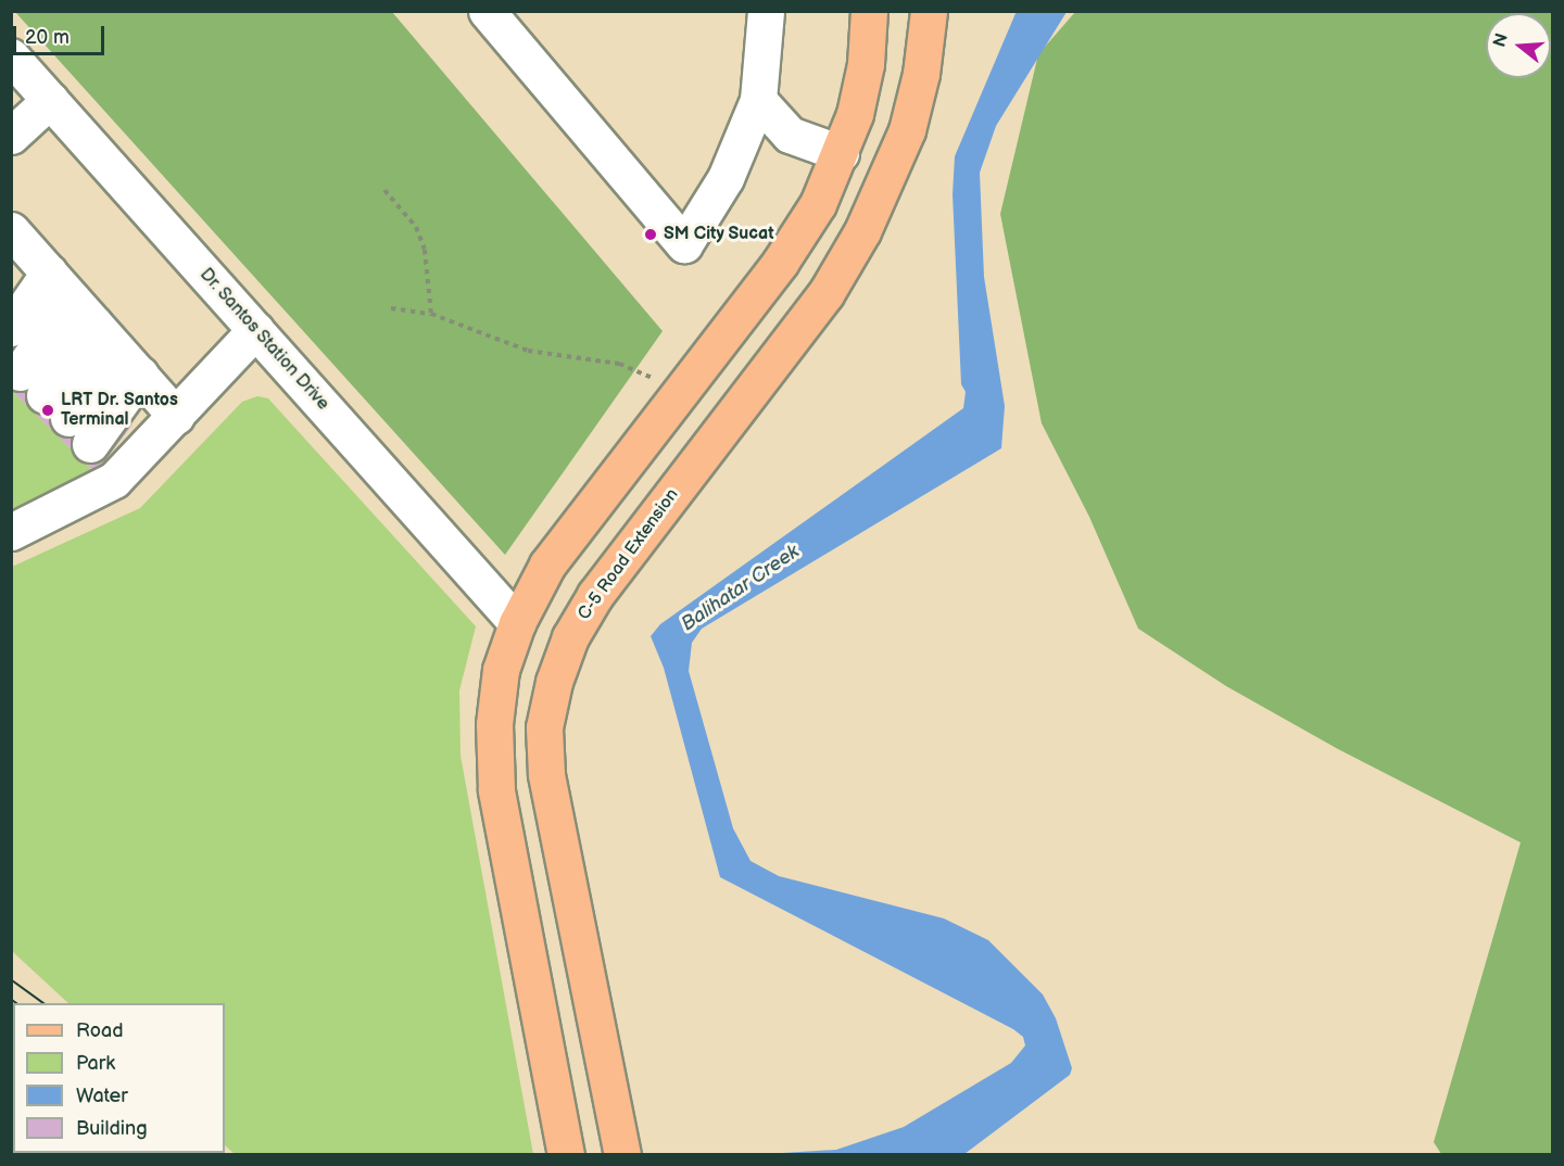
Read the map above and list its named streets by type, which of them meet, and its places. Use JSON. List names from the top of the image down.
{
  "streets": {
    "main road": ["C-5 Road Extension"],
    "lane": ["Dr. Santos Station Drive"]
  },
  "water": ["Balihatar Creek"],
  "places": ["SM City Sucat", "LRT Dr. Santos Terminal"],
  "legend": [
    "Road",
    "Park",
    "Water",
    "Building"
  ],
  "scale_bar": "20 m",
  "north": "left"
}
